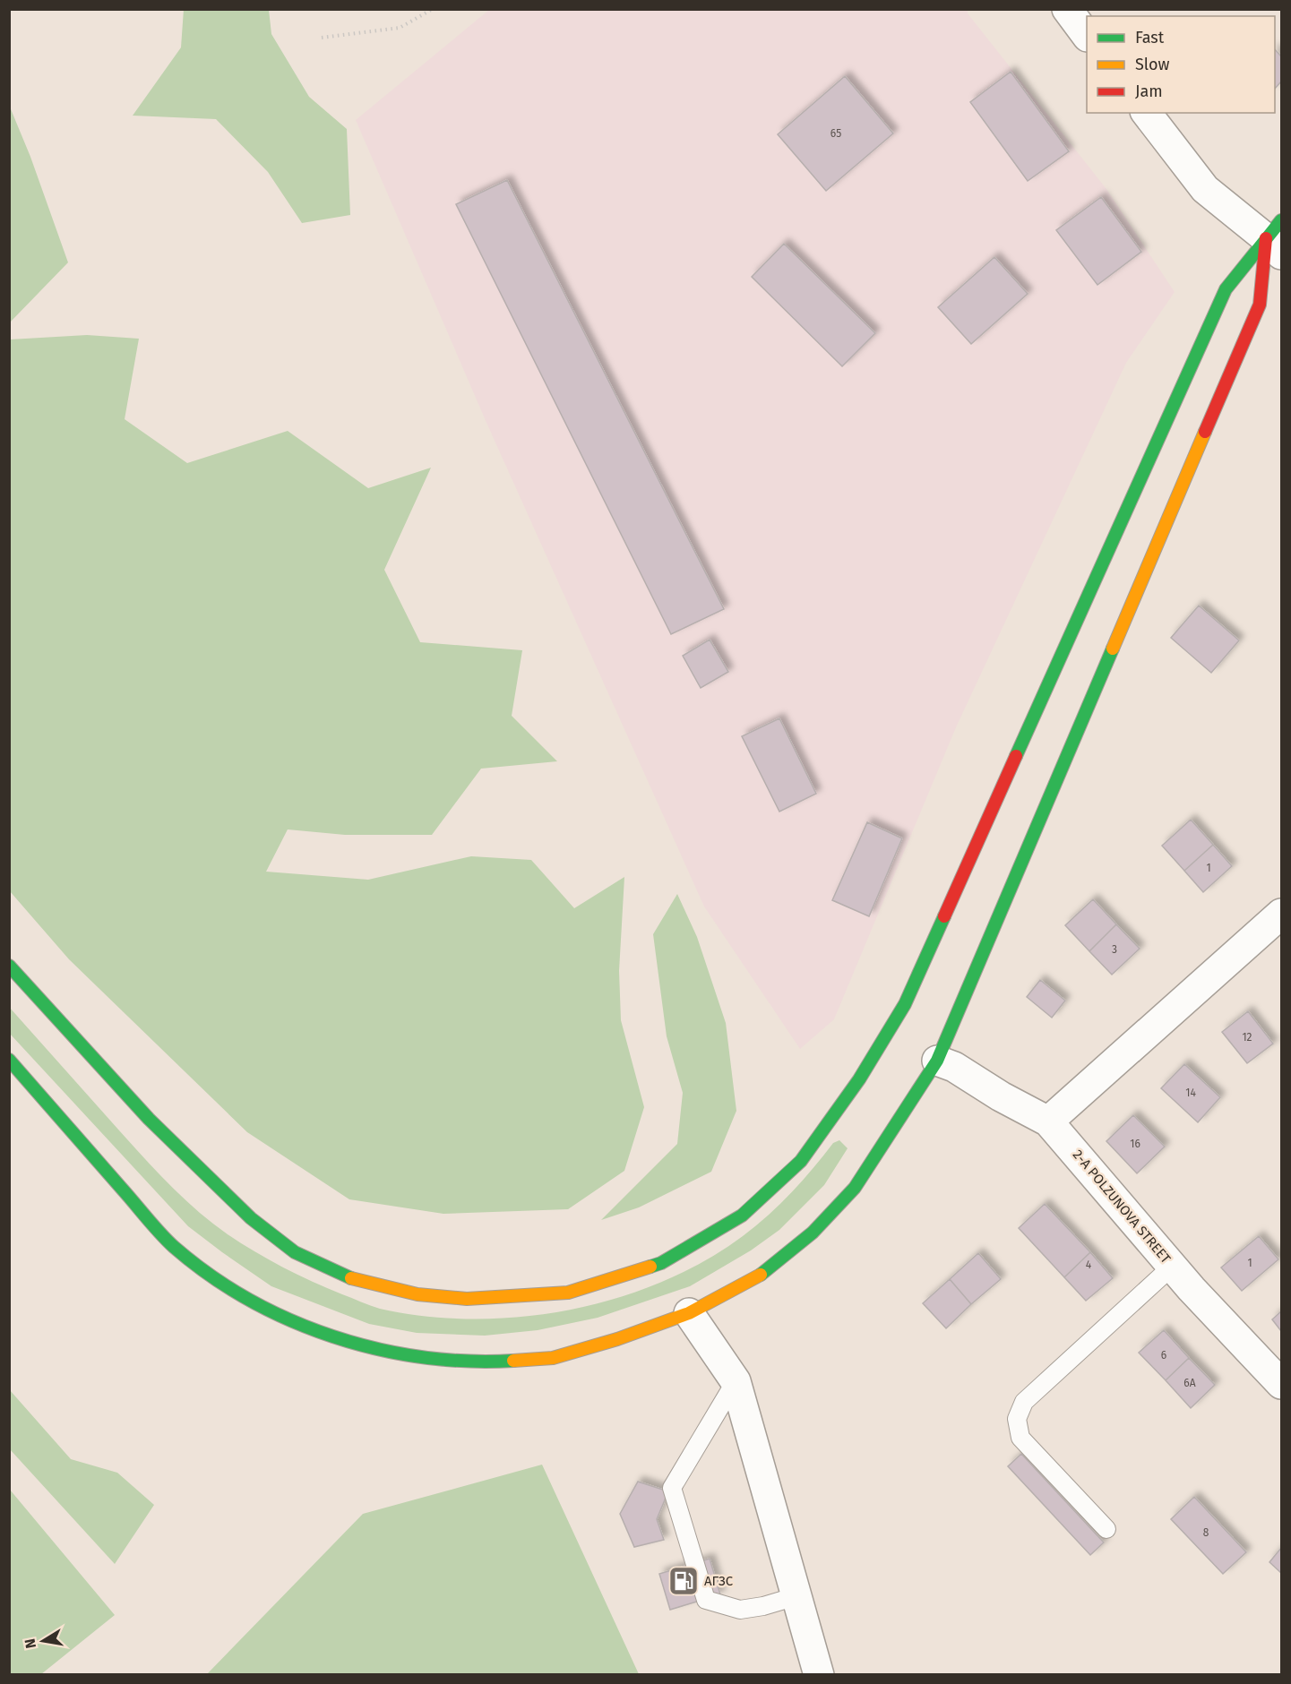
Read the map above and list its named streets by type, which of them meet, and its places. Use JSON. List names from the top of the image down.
{
  "streets": {
    "street": ["2-A POLZUNOVA STREET"]
  },
  "places": {
    "fuel station": ["АГЗС"]
  },
  "house_numbers": [
    "65",
    "1",
    "3",
    "12",
    "14",
    "16",
    "1",
    "4",
    "6",
    "6А",
    "8"
  ],
  "legend": ["Fast", "Slow", "Jam"],
  "north": "left"
}
